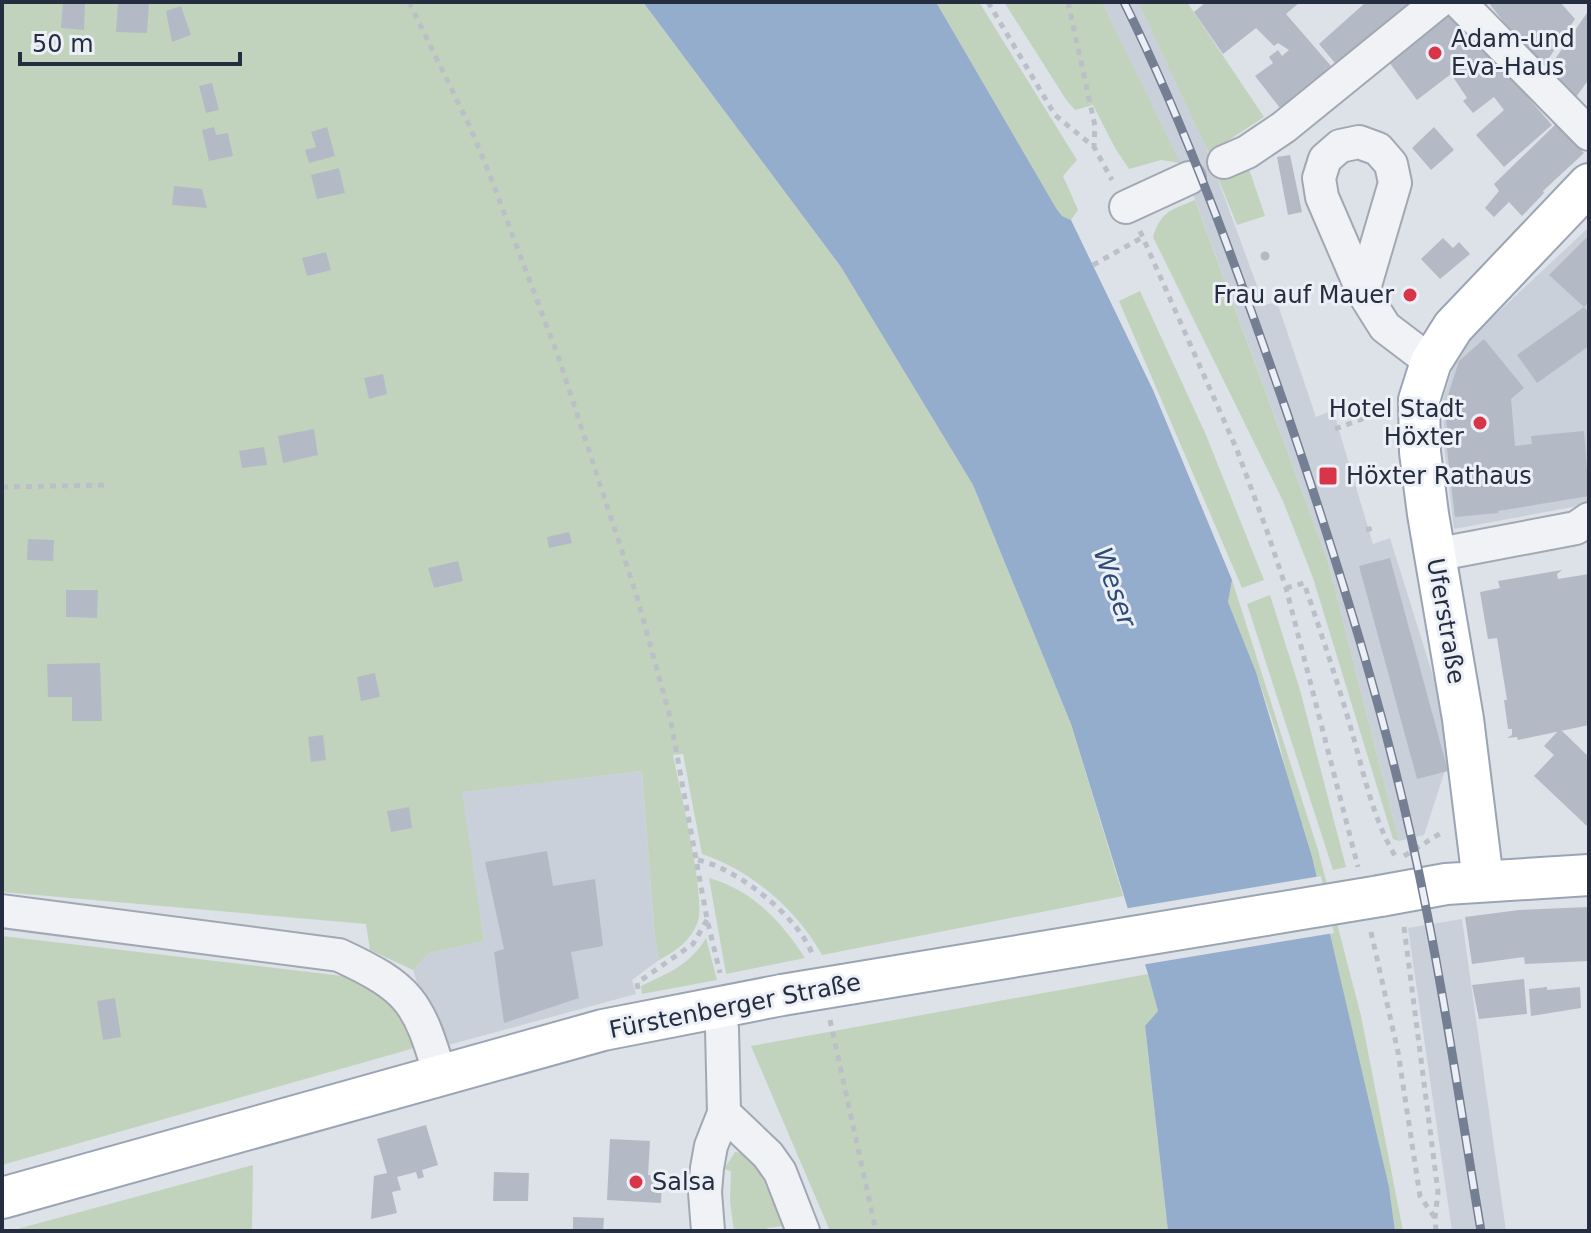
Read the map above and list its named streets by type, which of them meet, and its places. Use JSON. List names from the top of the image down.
{
  "streets": {
    "main road": ["Uferstraße", "Fürstenberger Straße"]
  },
  "crossings": [
    ["Uferstraße", "Fürstenberger Straße"]
  ],
  "water": ["Weser"],
  "places": {
    "other": [
      "Adam-und Eva-Haus",
      "Frau auf Mauer",
      "Hotel Stadt Höxter",
      "Salsa"
    ],
    "transit": ["Höxter Rathaus"]
  },
  "scale_bar": "50 m"
}
